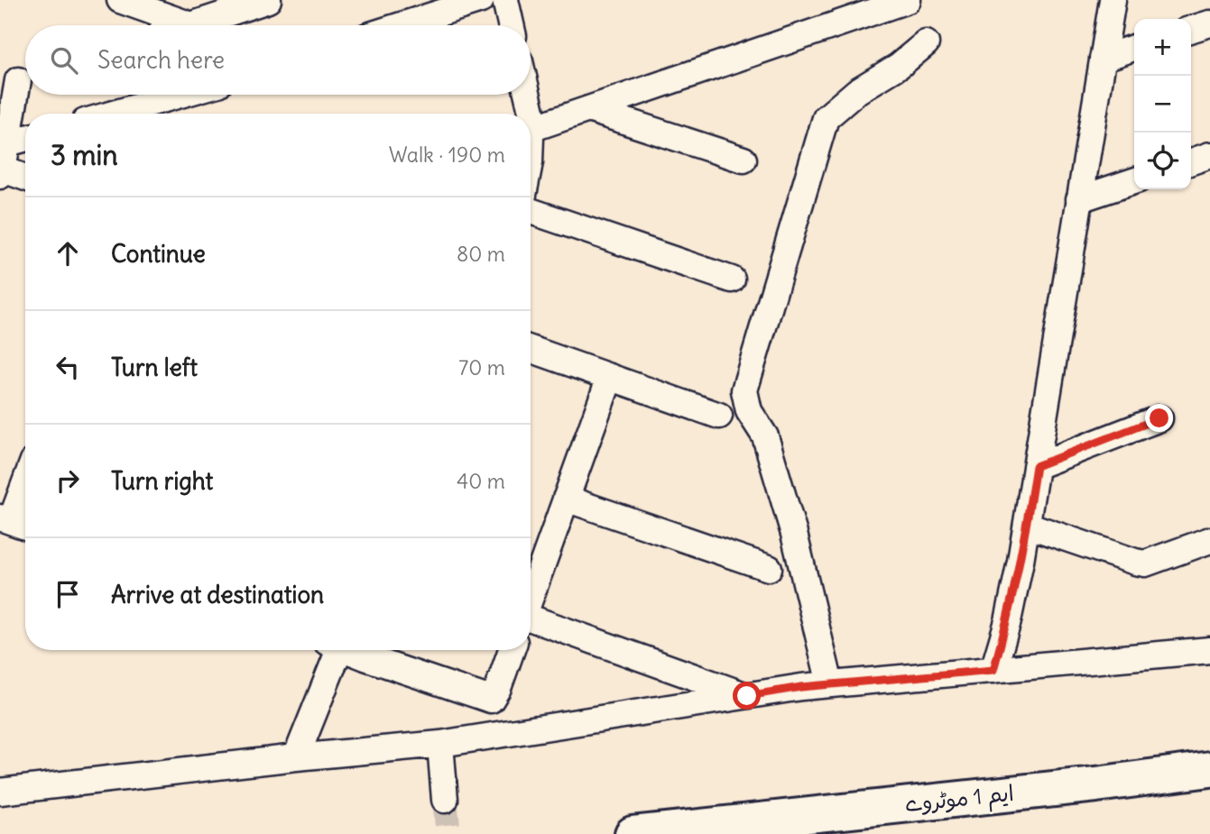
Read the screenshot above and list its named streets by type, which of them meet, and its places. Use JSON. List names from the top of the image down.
{
  "streets": {
    "highway": ["ایم 1 موٹروے"]
  },
  "page": {
    "map_buttons": ["+", "−"],
    "search": "Search here",
    "heading": ["3 min", "Walk · 190 m"],
    "list": [
      ["Continue", "80 m"],
      ["Turn left", "70 m"],
      ["Turn right", "40 m"],
      "Arrive at destination"
    ]
  }
}
